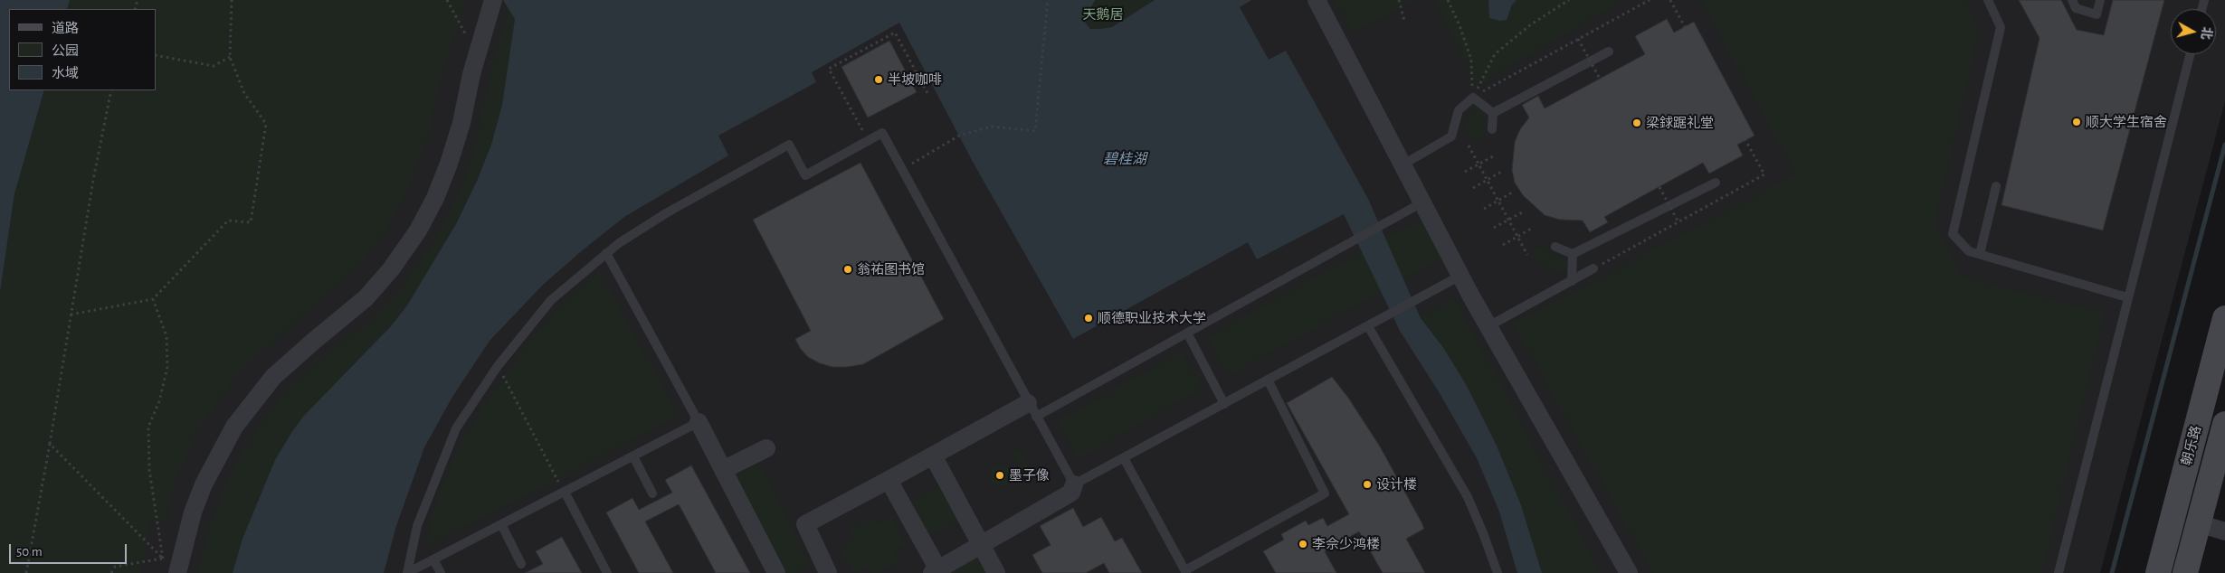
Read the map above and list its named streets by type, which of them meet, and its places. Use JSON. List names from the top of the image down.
{
  "streets": {
    "street": ["朝乐路"]
  },
  "water": ["碧桂湖"],
  "parks": ["天鹅居"],
  "places": [
    "半坡咖啡",
    "顺大学生宿舍",
    "梁銶踞礼堂",
    "翁祐图书馆",
    "顺德职业技术大学",
    "墨子像",
    "设计楼",
    "李佘少鸿楼"
  ],
  "legend": ["道路", "公园", "水域"],
  "scale_bar": "50 m",
  "north": "right"
}
